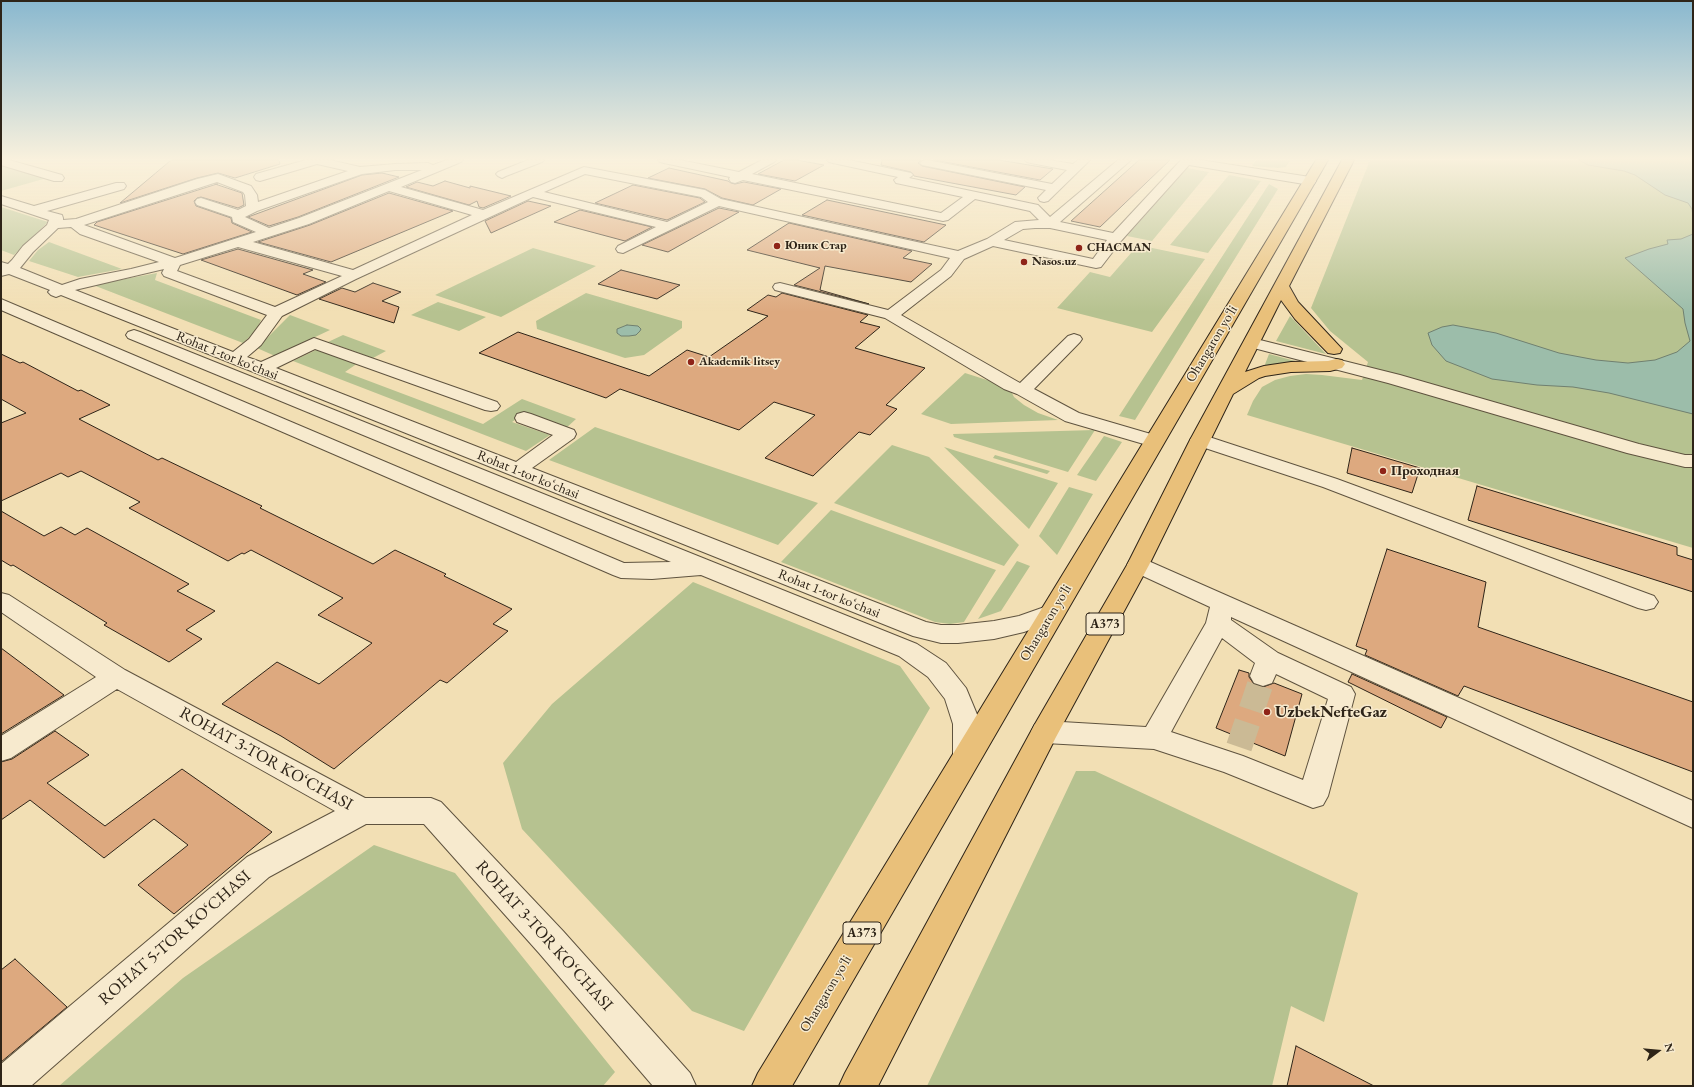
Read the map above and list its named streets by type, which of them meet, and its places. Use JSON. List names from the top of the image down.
{
  "streets": {
    "highway": ["Ohangaron yoʻli", "A373"],
    "street": ["Rohat 1-tor koʻchasi", "ROHAT 3-TOR KO‘CHASI", "ROHAT 5-TOR KO‘CHASI"]
  },
  "crossings": [
    ["Ohangaron yoʻli", "Rohat 1-tor koʻchasi"],
    ["ROHAT 3-TOR KO‘CHASI", "ROHAT 5-TOR KO‘CHASI"]
  ],
  "places": [
    "Юник Стар",
    "CHACMAN",
    "Nasos.uz",
    "Akademik litsey",
    "Проходная",
    "UzbekNefteGaz"
  ],
  "north": "right"
}
